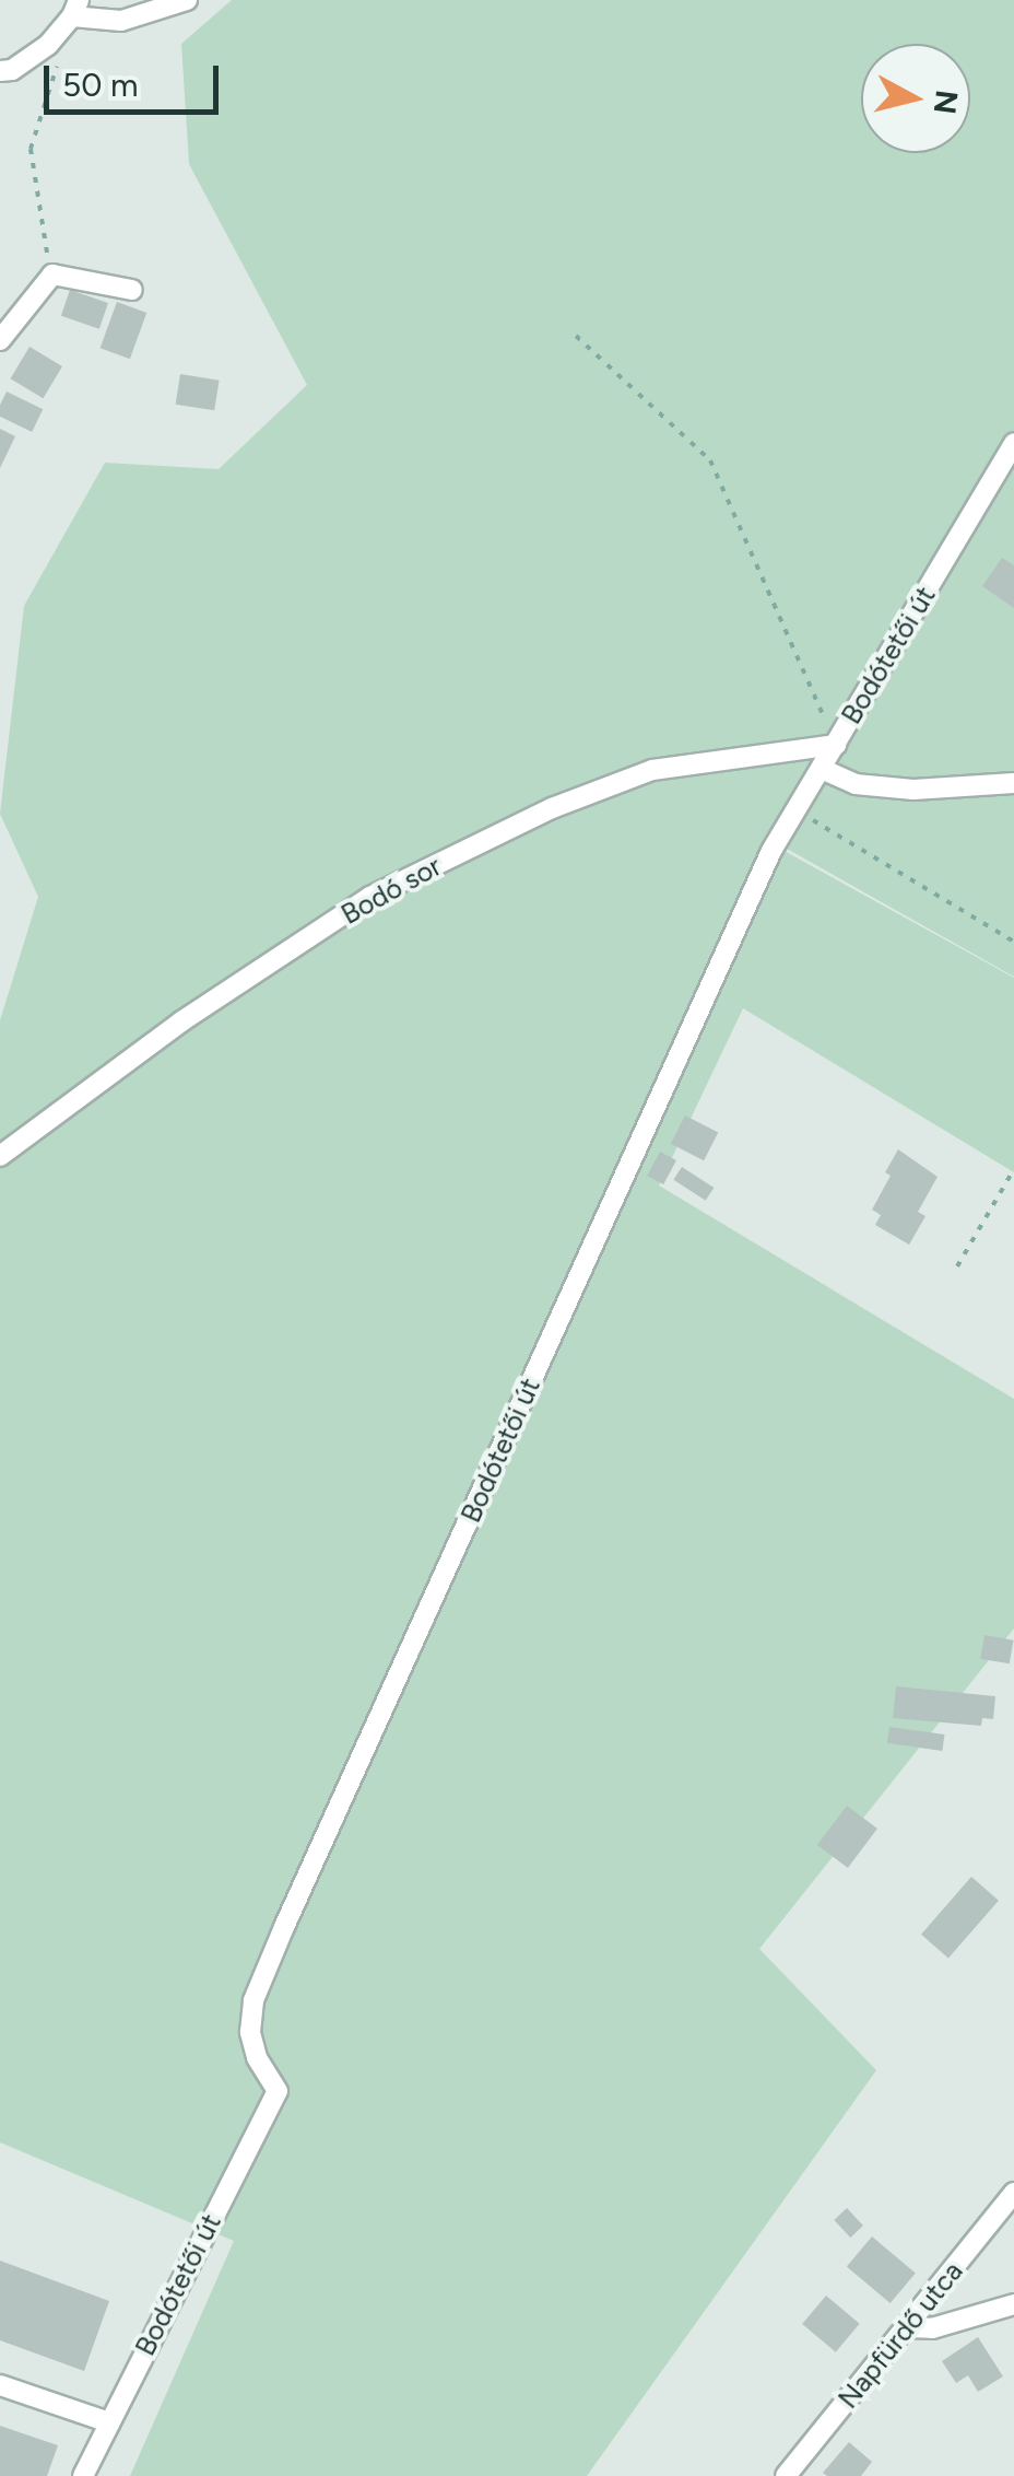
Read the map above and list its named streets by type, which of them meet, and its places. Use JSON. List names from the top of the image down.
{
  "streets": {
    "street": ["Bodótetői út", "Bodó sor", "Napfürdő utca"]
  },
  "crossings": [
    ["Bodótetői út", "Bodó sor"]
  ],
  "scale_bar": "50 m",
  "north": "right"
}
